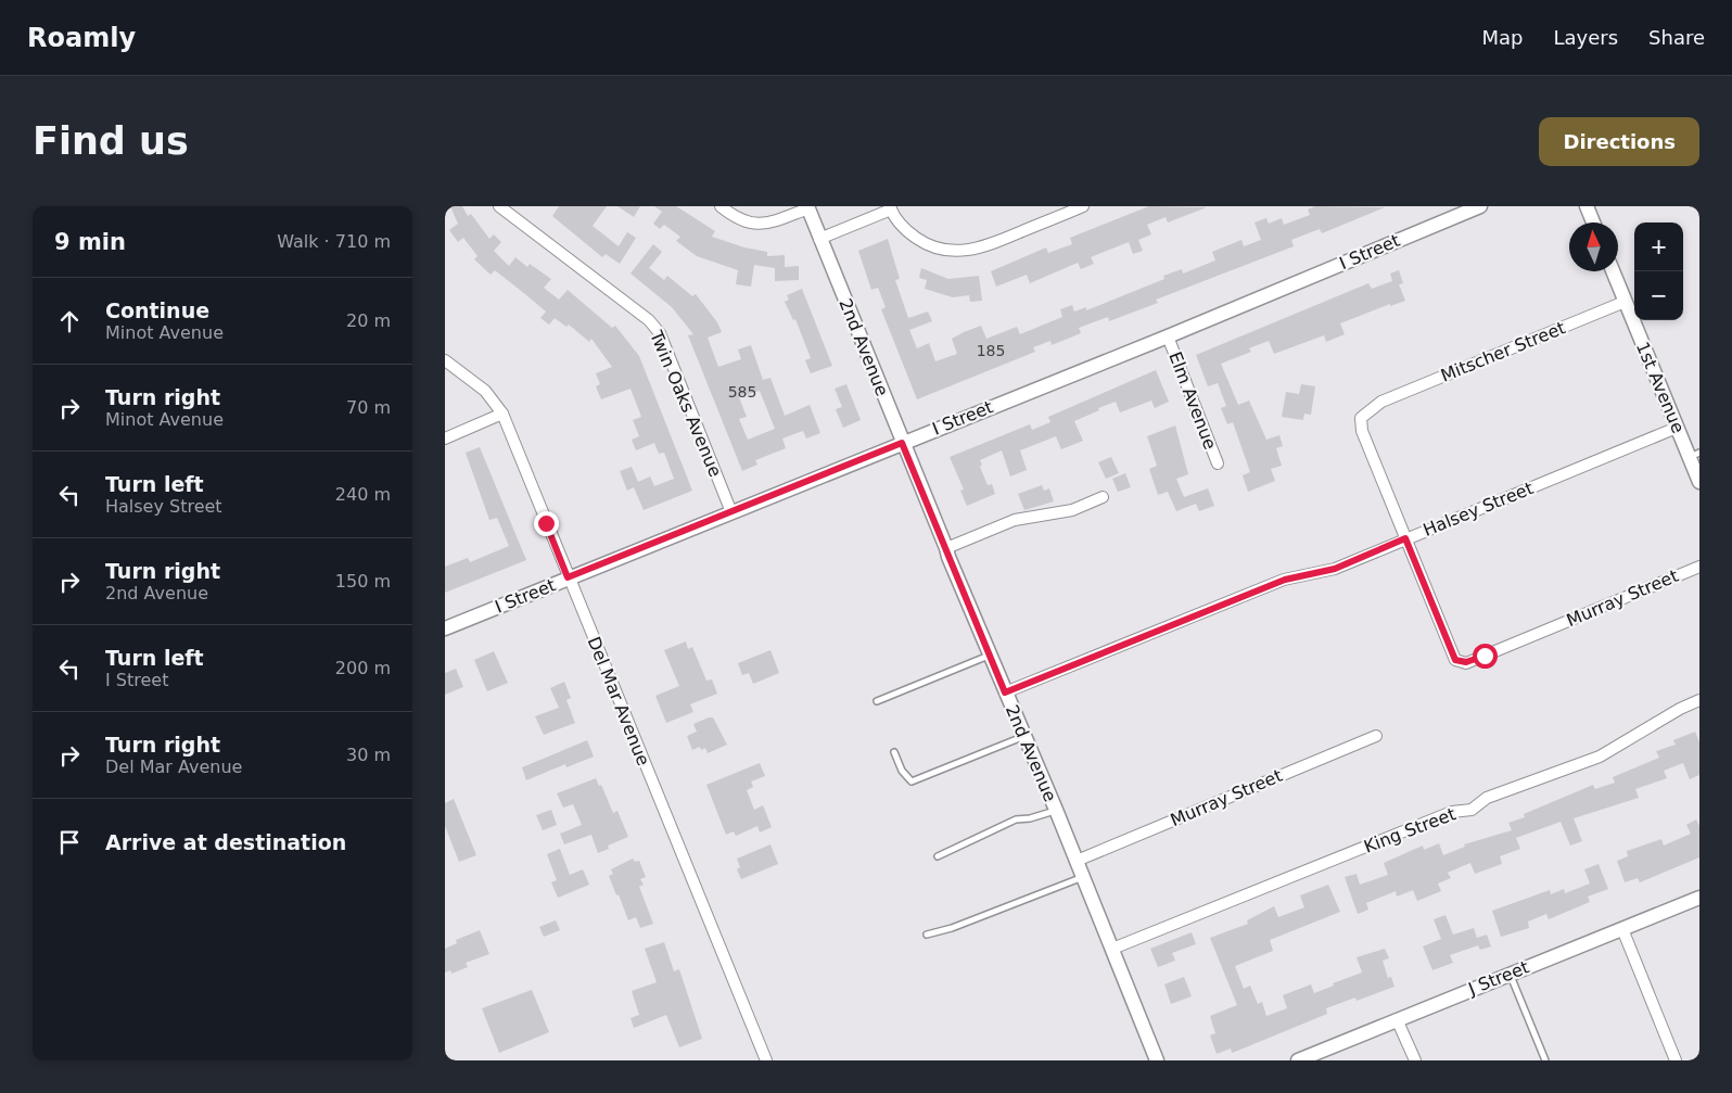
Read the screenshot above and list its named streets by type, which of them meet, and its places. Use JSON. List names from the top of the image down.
{
  "streets": {
    "street": [
      "I Street",
      "2nd Avenue",
      "Mitscher Street",
      "1st Avenue",
      "Elm Avenue",
      "Twin Oaks Avenue",
      "Halsey Street",
      "Murray Street",
      "Del Mar Avenue",
      "King Street",
      "J Street"
    ]
  },
  "crossings": [
    ["I Street", "2nd Avenue"],
    ["I Street", "Elm Avenue"],
    ["I Street", "Twin Oaks Avenue"],
    ["I Street", "Del Mar Avenue"],
    ["2nd Avenue", "Halsey Street"],
    ["2nd Avenue", "Murray Street"],
    ["2nd Avenue", "King Street"],
    ["Mitscher Street", "1st Avenue"],
    ["Mitscher Street", "Halsey Street"],
    ["Mitscher Street", "Murray Street"],
    ["1st Avenue", "Halsey Street"],
    ["Halsey Street", "Murray Street"]
  ],
  "house_numbers": ["185", "585"],
  "north": "top",
  "page": {
    "header": "Roamly",
    "nav": ["Map", "Layers", "Share"],
    "buttons": "Directions",
    "title": "Find us",
    "heading": ["9 min", "Walk · 710 m"],
    "map_buttons": ["+", "−"],
    "list": [
      ["Continue", "Minot Avenue", "20 m"],
      ["Turn right", "Minot Avenue", "70 m"],
      ["Turn left", "Halsey Street", "240 m"],
      ["Turn right", "2nd Avenue", "150 m"],
      ["Turn left", "I Street", "200 m"],
      ["Turn right", "Del Mar Avenue", "30 m"],
      "Arrive at destination"
    ]
  }
}
